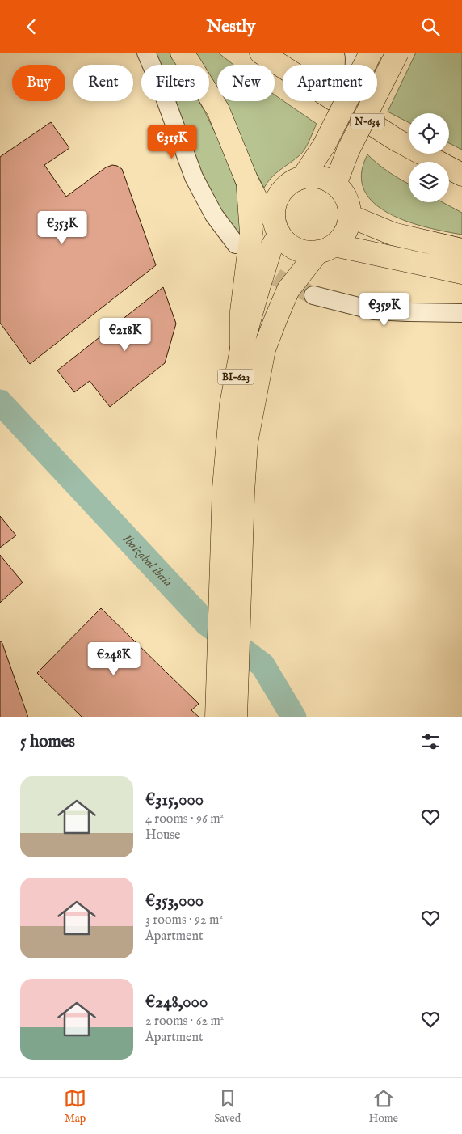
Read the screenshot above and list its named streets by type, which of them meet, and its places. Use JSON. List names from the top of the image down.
{
  "streets": {
    "main road": ["N-634", "BI-623"]
  },
  "water": ["Ibaizabal ibaia"],
  "page": {
    "header": "Nestly",
    "chip": [
      "Buy",
      "Rent",
      "Filters",
      "New",
      "Apartment"
    ],
    "price": [
      "€315K",
      "€353K",
      "€359K",
      "€218K",
      "€248K"
    ],
    "heading": "5 homes",
    "list": [
      {
        "name": "€315,000",
        "note": "4 rooms · 96 m² · House"
      },
      {
        "name": "€353,000",
        "note": "3 rooms · 92 m² · Apartment"
      },
      {
        "name": "€248,000",
        "note": "2 rooms · 62 m² · Apartment"
      }
    ],
    "tabs": ["Map", "Saved", "Home"]
  }
}
